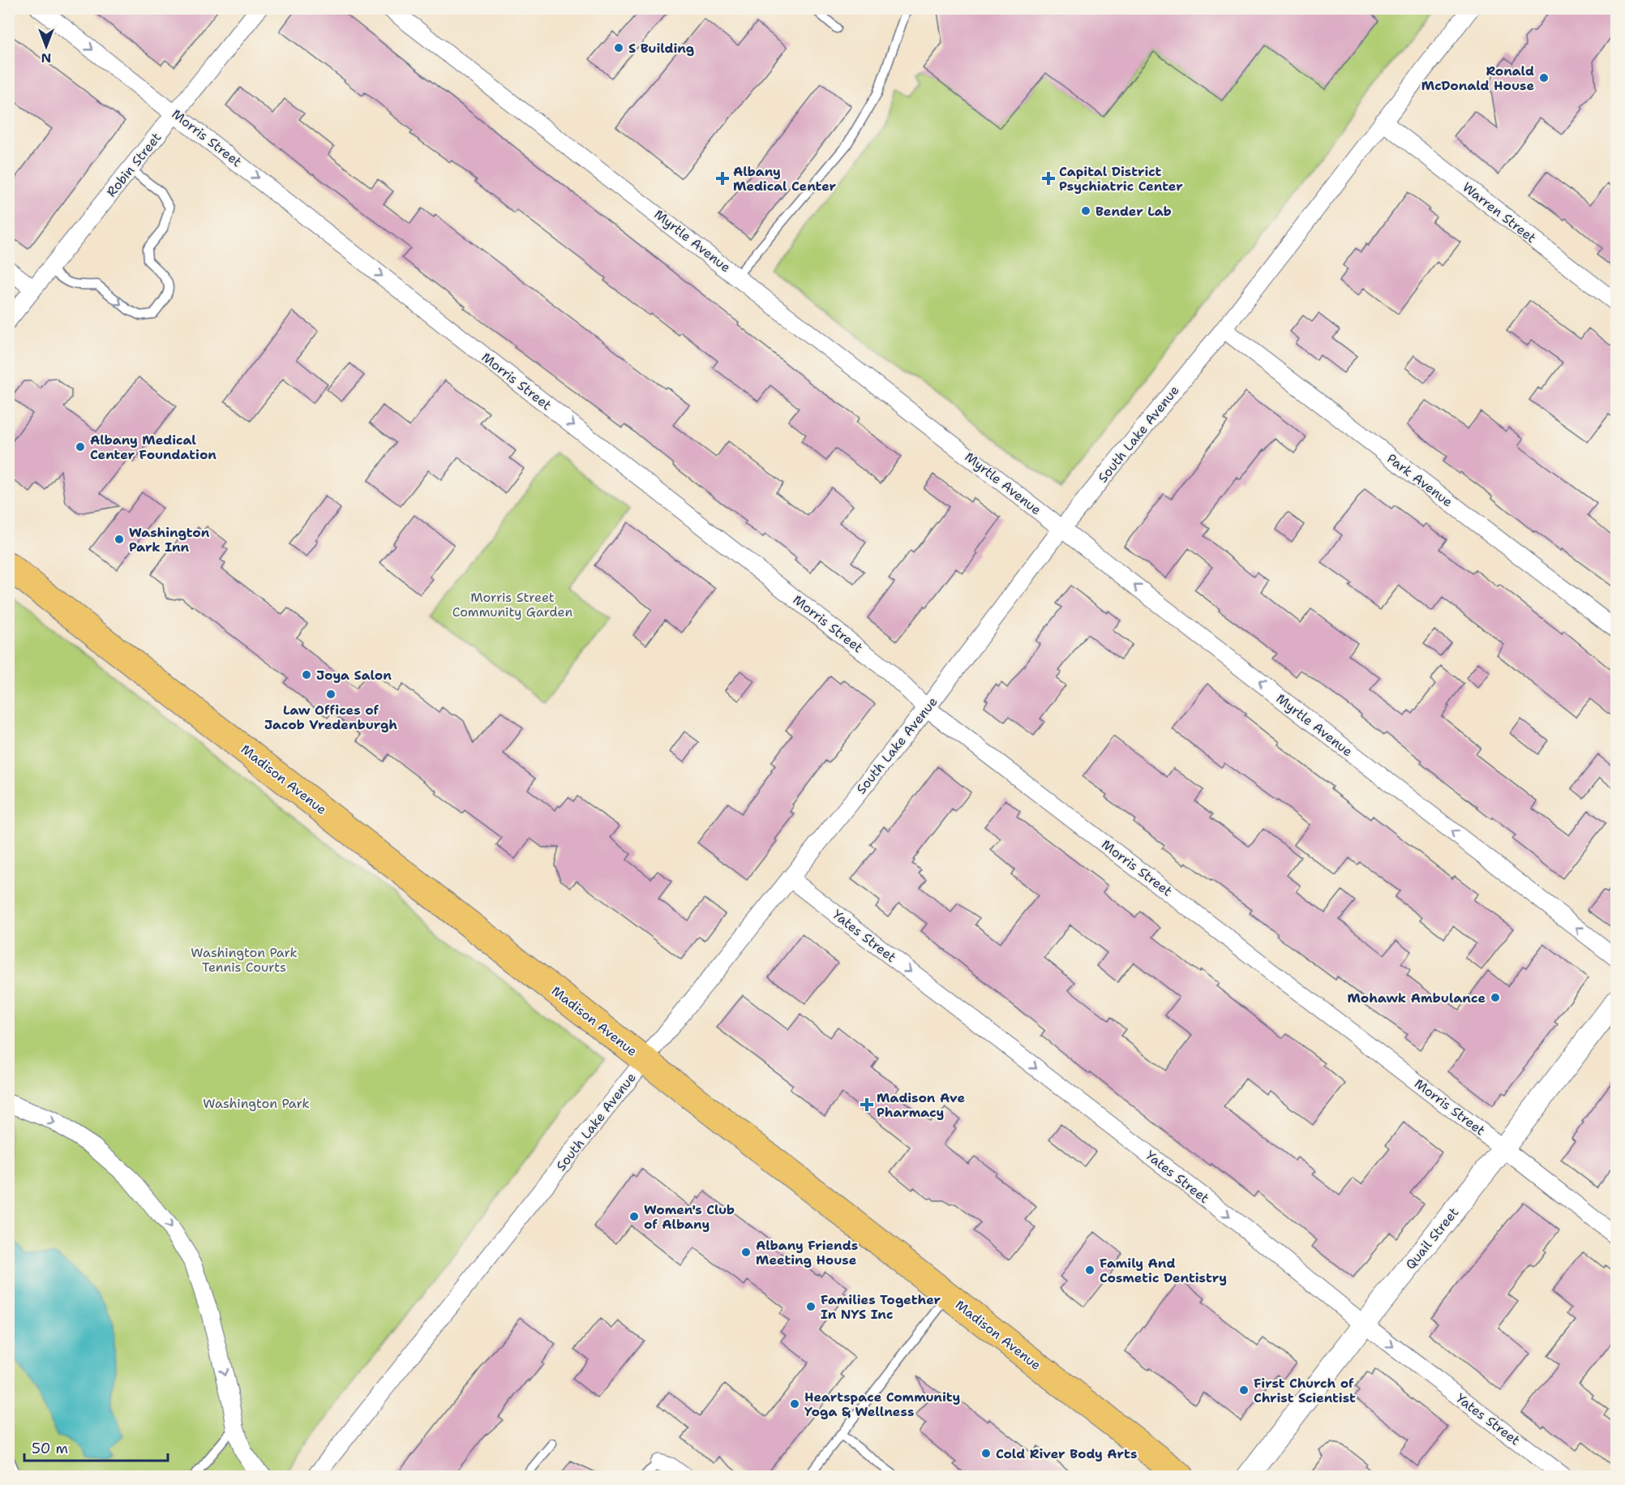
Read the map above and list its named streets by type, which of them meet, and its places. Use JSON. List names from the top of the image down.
{
  "streets": {
    "main road": ["Madison Avenue"],
    "street": [
      "Morris Street",
      "Robin Street",
      "Warren Street",
      "Myrtle Avenue",
      "South Lake Avenue",
      "Park Avenue",
      "Yates Street",
      "Quail Street"
    ]
  },
  "crossings": [
    ["Morris Street", "Robin Street"],
    ["Morris Street", "South Lake Avenue"],
    ["Morris Street", "Quail Street"],
    ["Warren Street", "South Lake Avenue"],
    ["Myrtle Avenue", "South Lake Avenue"],
    ["South Lake Avenue", "Park Avenue"],
    ["South Lake Avenue", "Madison Avenue"],
    ["South Lake Avenue", "Yates Street"],
    ["Yates Street", "Quail Street"]
  ],
  "one_way": ["Morris Street", "Myrtle Avenue", "Yates Street"],
  "parks": ["Morris Street Community Garden", "Washington Park Tennis Courts", "Washington Park"],
  "places": {
    "other": [
      "S Building",
      "Ronald McDonald House",
      "Bender Lab",
      "Albany Medical Center Foundation",
      "Washington Park Inn",
      "Joya Salon",
      "Law Offices of Jacob Vredenburgh",
      "Mohawk Ambulance",
      "Women's Club of Albany",
      "Albany Friends Meeting House",
      "Family And Cosmetic Dentistry",
      "Families Together In NYS Inc",
      "First Church of Christ Scientist",
      "Heartspace Community Yoga & Wellness",
      "Cold River Body Arts"
    ],
    "health": ["Albany Medical Center", "Capital District Psychiatric Center", "Madison Ave Pharmacy"]
  },
  "scale_bar": "50 m",
  "north": "bottom"
}
